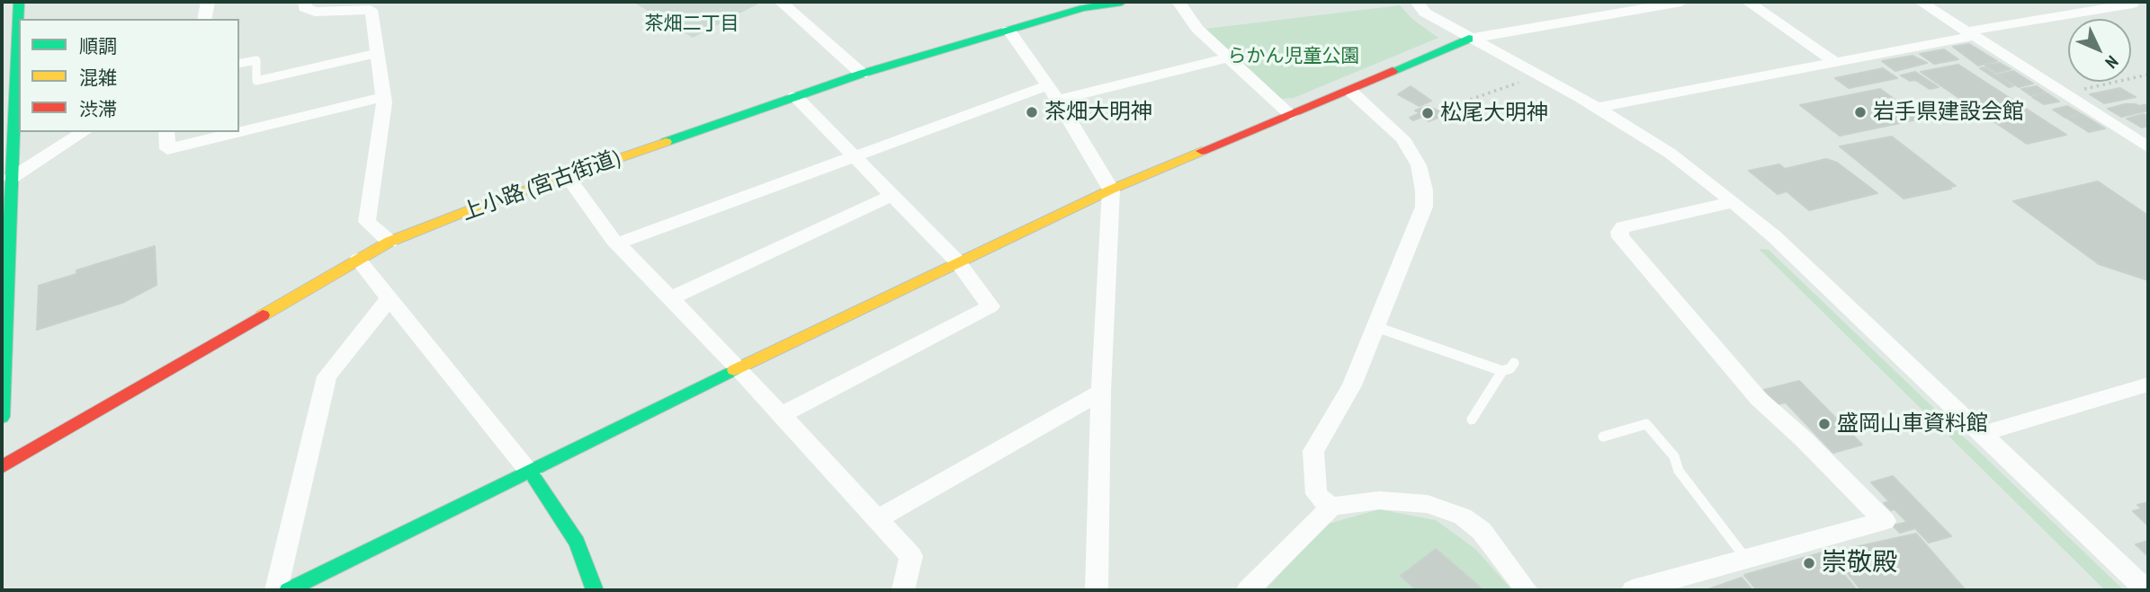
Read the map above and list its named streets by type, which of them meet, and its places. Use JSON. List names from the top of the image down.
{
  "streets": {
    "main road": ["上小路 (宮古街道)"]
  },
  "districts": ["茶畑二丁目"],
  "parks": ["らかん児童公園"],
  "places": [
    "茶畑大明神",
    "岩手県建設会館",
    "松尾大明神",
    "盛岡山車資料館",
    "崇敬殿"
  ],
  "legend": ["順調", "混雑", "渋滞"],
  "north": "bottom right"
}
